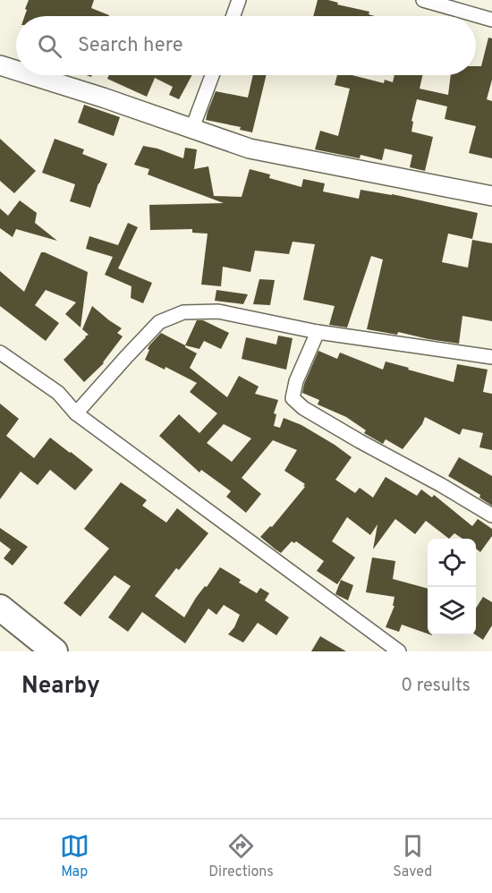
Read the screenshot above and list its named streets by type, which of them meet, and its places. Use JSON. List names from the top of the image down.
{
  "page": {
    "search": "Search here",
    "heading": ["Nearby", "0 results"],
    "nav": ["Map", "Directions", "Saved"]
  }
}
